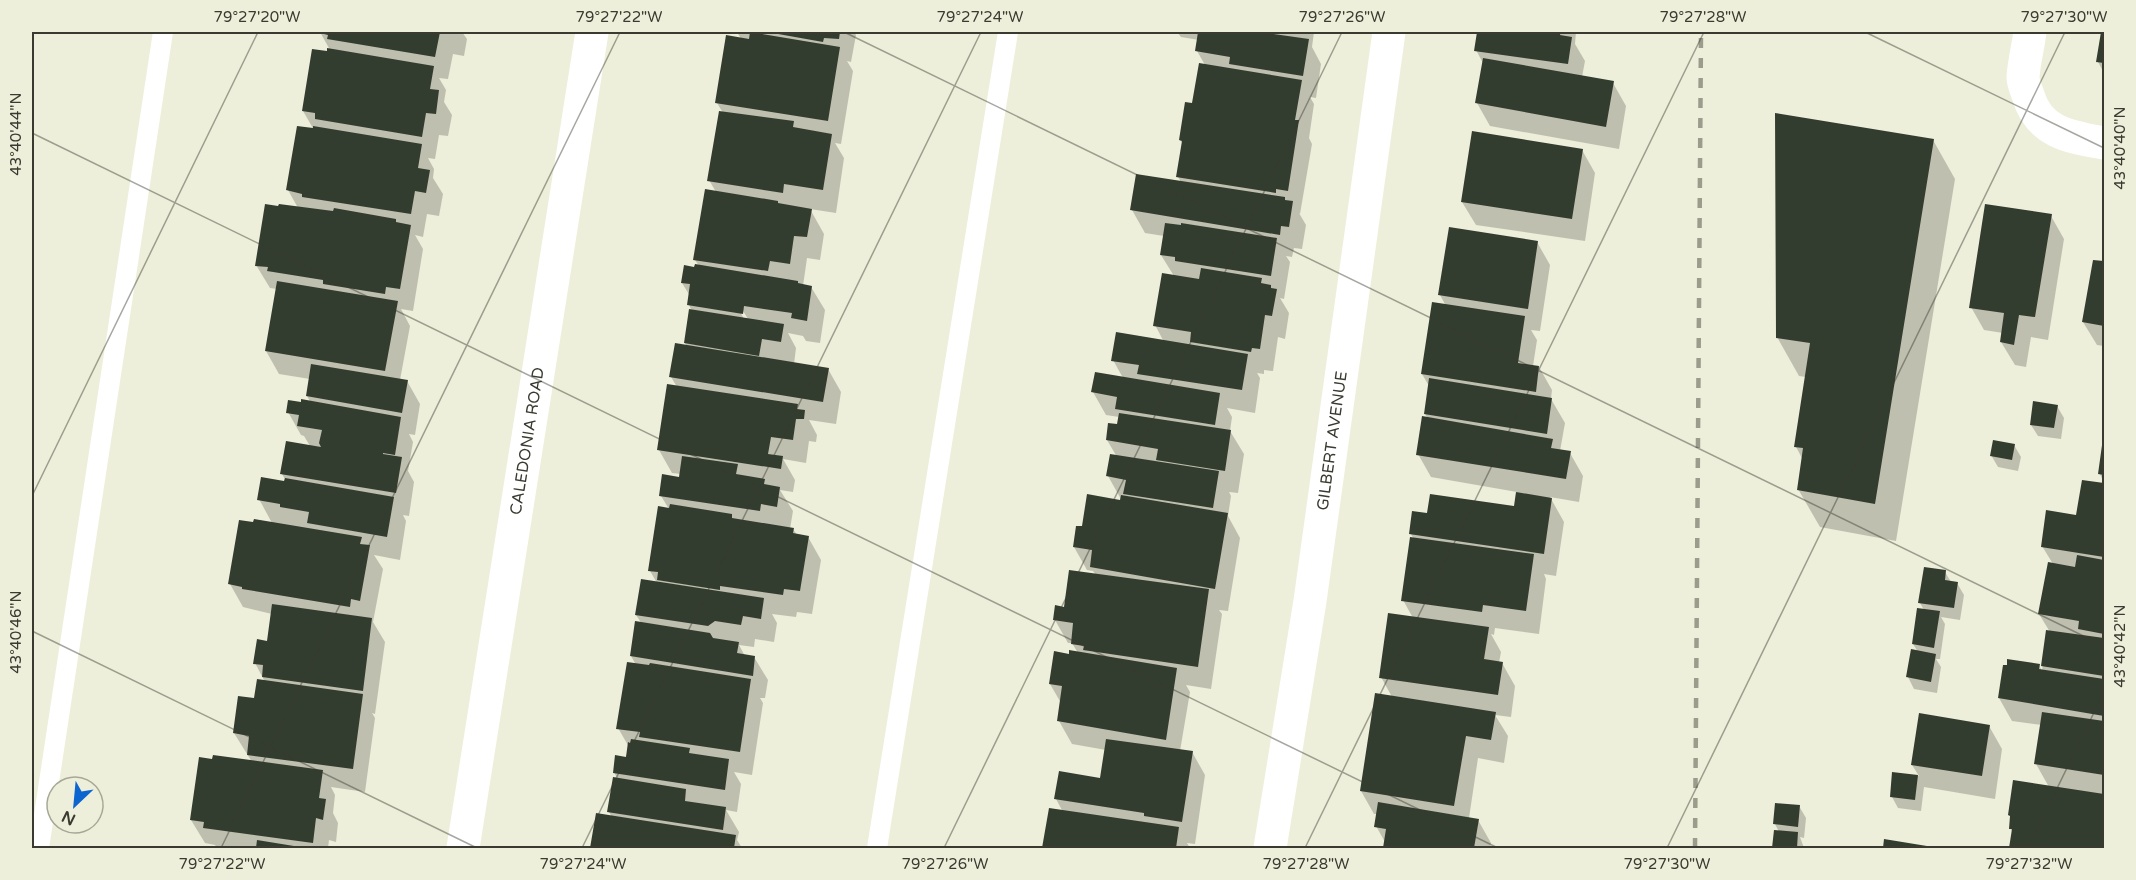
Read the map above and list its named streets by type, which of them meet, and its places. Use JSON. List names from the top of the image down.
{
  "streets": {
    "street": ["CALEDONIA ROAD", "GILBERT AVENUE"]
  },
  "north": "bottom left",
  "coordinates": [
    "79°27'20\"W",
    "79°27'22\"W",
    "79°27'24\"W",
    "79°27'26\"W",
    "79°27'28\"W",
    "79°27'30\"W",
    "43°40'44\"N",
    "43°40'40\"N",
    "43°40'46\"N",
    "43°40'42\"N",
    "79°27'32\"W"
  ]
}
